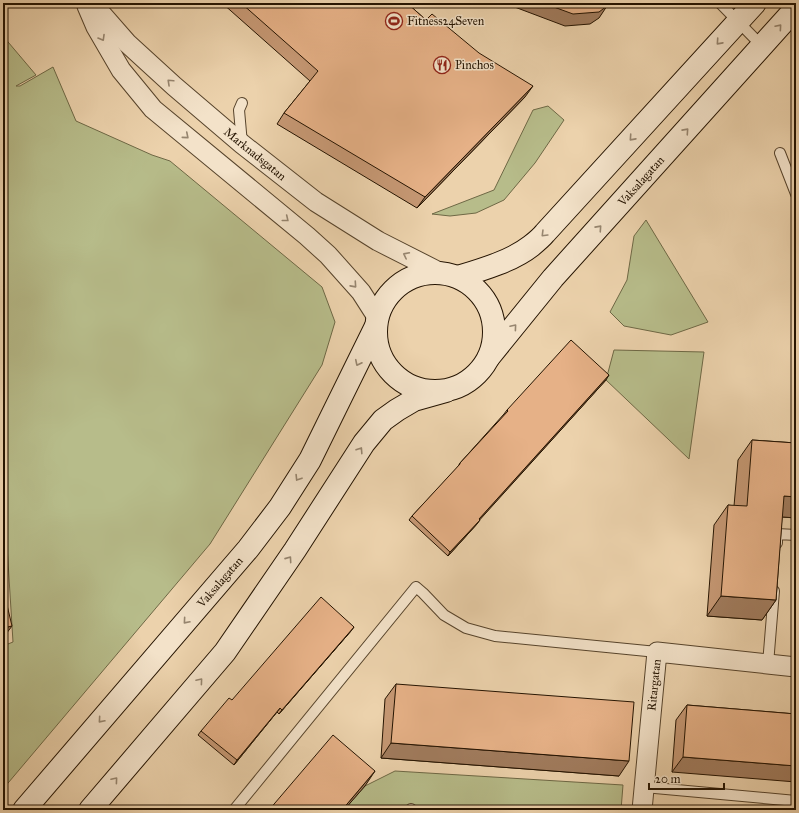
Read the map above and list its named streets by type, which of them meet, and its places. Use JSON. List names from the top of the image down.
{
  "streets": {
    "main road": ["Vaksalagatan"],
    "street": ["Marknadsgatan", "Ritargatan"]
  },
  "crossings": [
    ["Marknadsgatan", "Vaksalagatan"]
  ],
  "places": {
    "sports": ["Fitness24Seven"],
    "restaurant": ["Pinchos"]
  },
  "scale_bar": "20 m"
}
